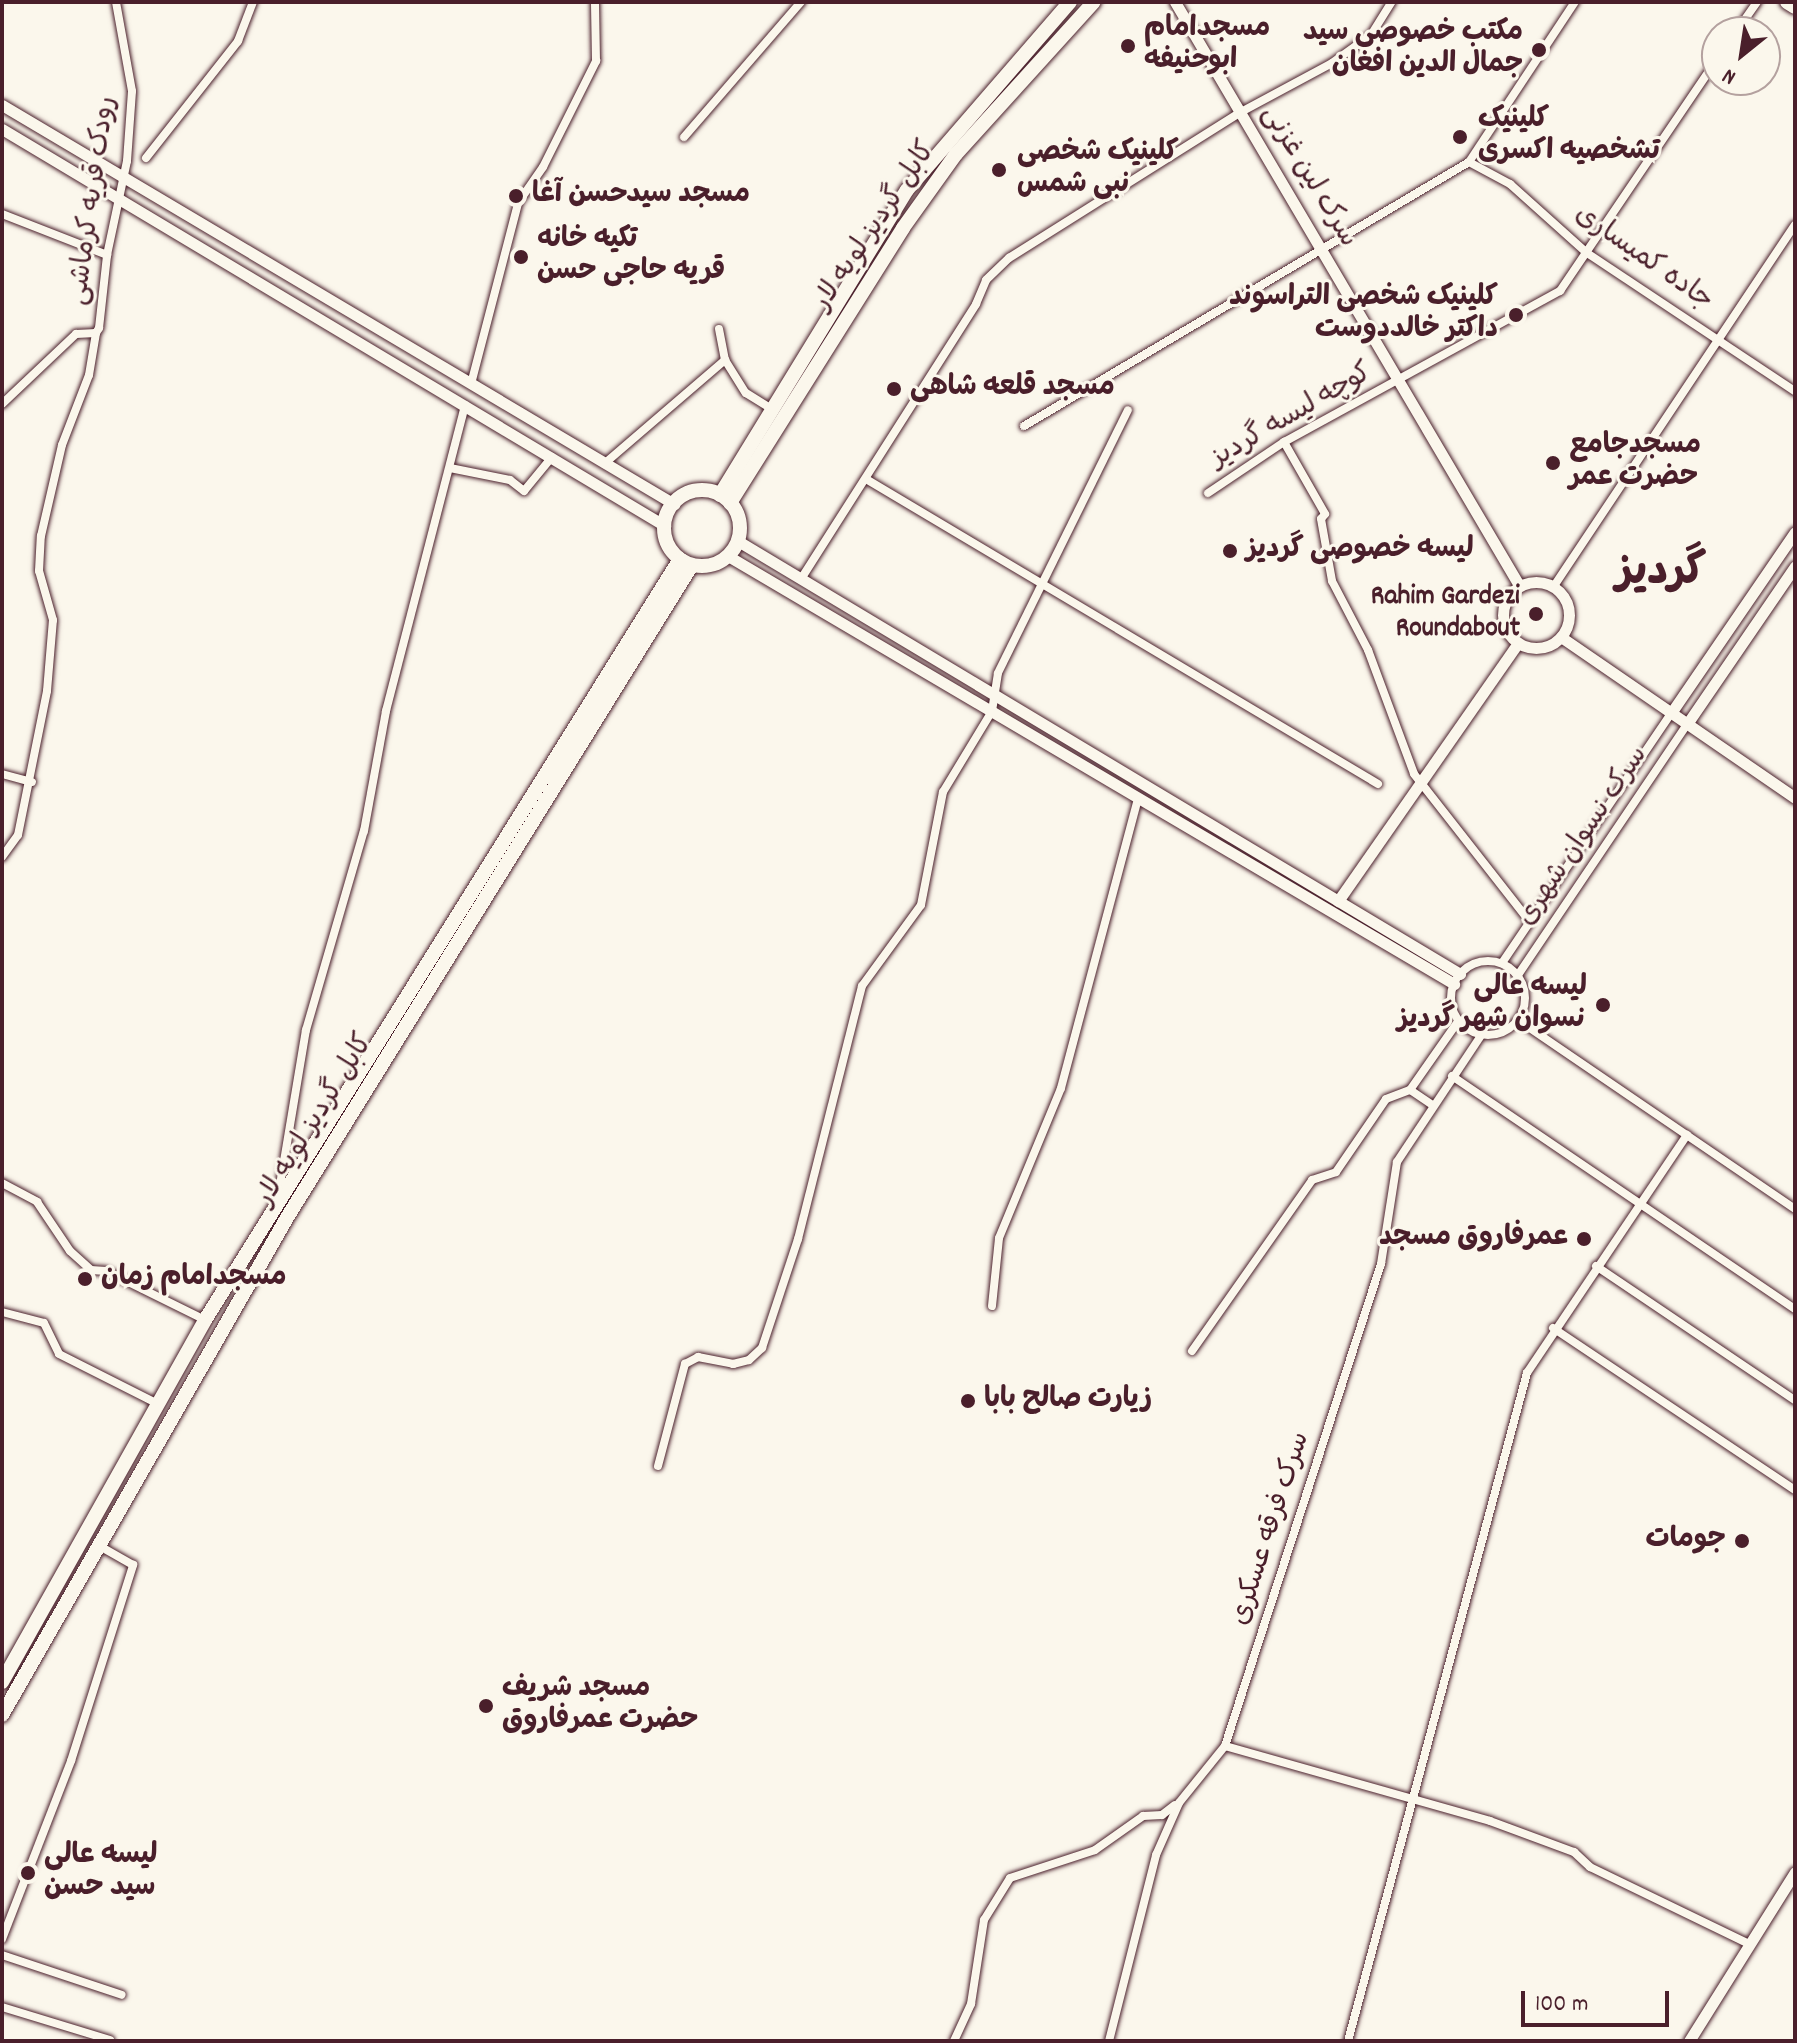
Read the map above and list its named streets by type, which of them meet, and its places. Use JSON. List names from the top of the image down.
{
  "streets": {
    "highway": ["کابل گردیز لویه لار"],
    "street": [
      "سرک لین غزنی",
      "رودک قریه کرماشی",
      "جاده کمیساری",
      "کوچه لیسه گردیز",
      "سرک نسوان شهری",
      "سرک فرقه عسکری"
    ]
  },
  "crossings": [
    ["سرک لین غزنی", "کوچه لیسه گردیز"],
    ["جاده کمیساری", "کوچه لیسه گردیز"],
    ["سرک نسوان شهری", "سرک فرقه عسکری"]
  ],
  "districts": ["گردیز"],
  "places": [
    "مسجدامام ابوحنیفه",
    "مکتب خصوصی سید جمال الدین افغان",
    "کلینیک تشخصیه اکسری",
    "کلینیک شخصی نبی شمس",
    "مسجد سیدحسن آغا",
    "تکیه خانه قریه حاجی حسن",
    "کلینیک شخصی التراسوند داکتر خالددوست",
    "مسجد قلعه شاهی",
    "مسجدجامع حضرت عمر",
    "لیسه خصوصی گردیز",
    "Rahim Gardezi Roundabout",
    "لیسه عالی نسوان شهر گردیز",
    "عمرفاروق مسجد",
    "مسجدامام زمان",
    "زیارت صالح بابا",
    "جومات",
    "مسجد شریف حضرت عمرفاروق",
    "لیسه عالی سید حسن"
  ],
  "scale_bar": "100 m",
  "north": "bottom left"
}
